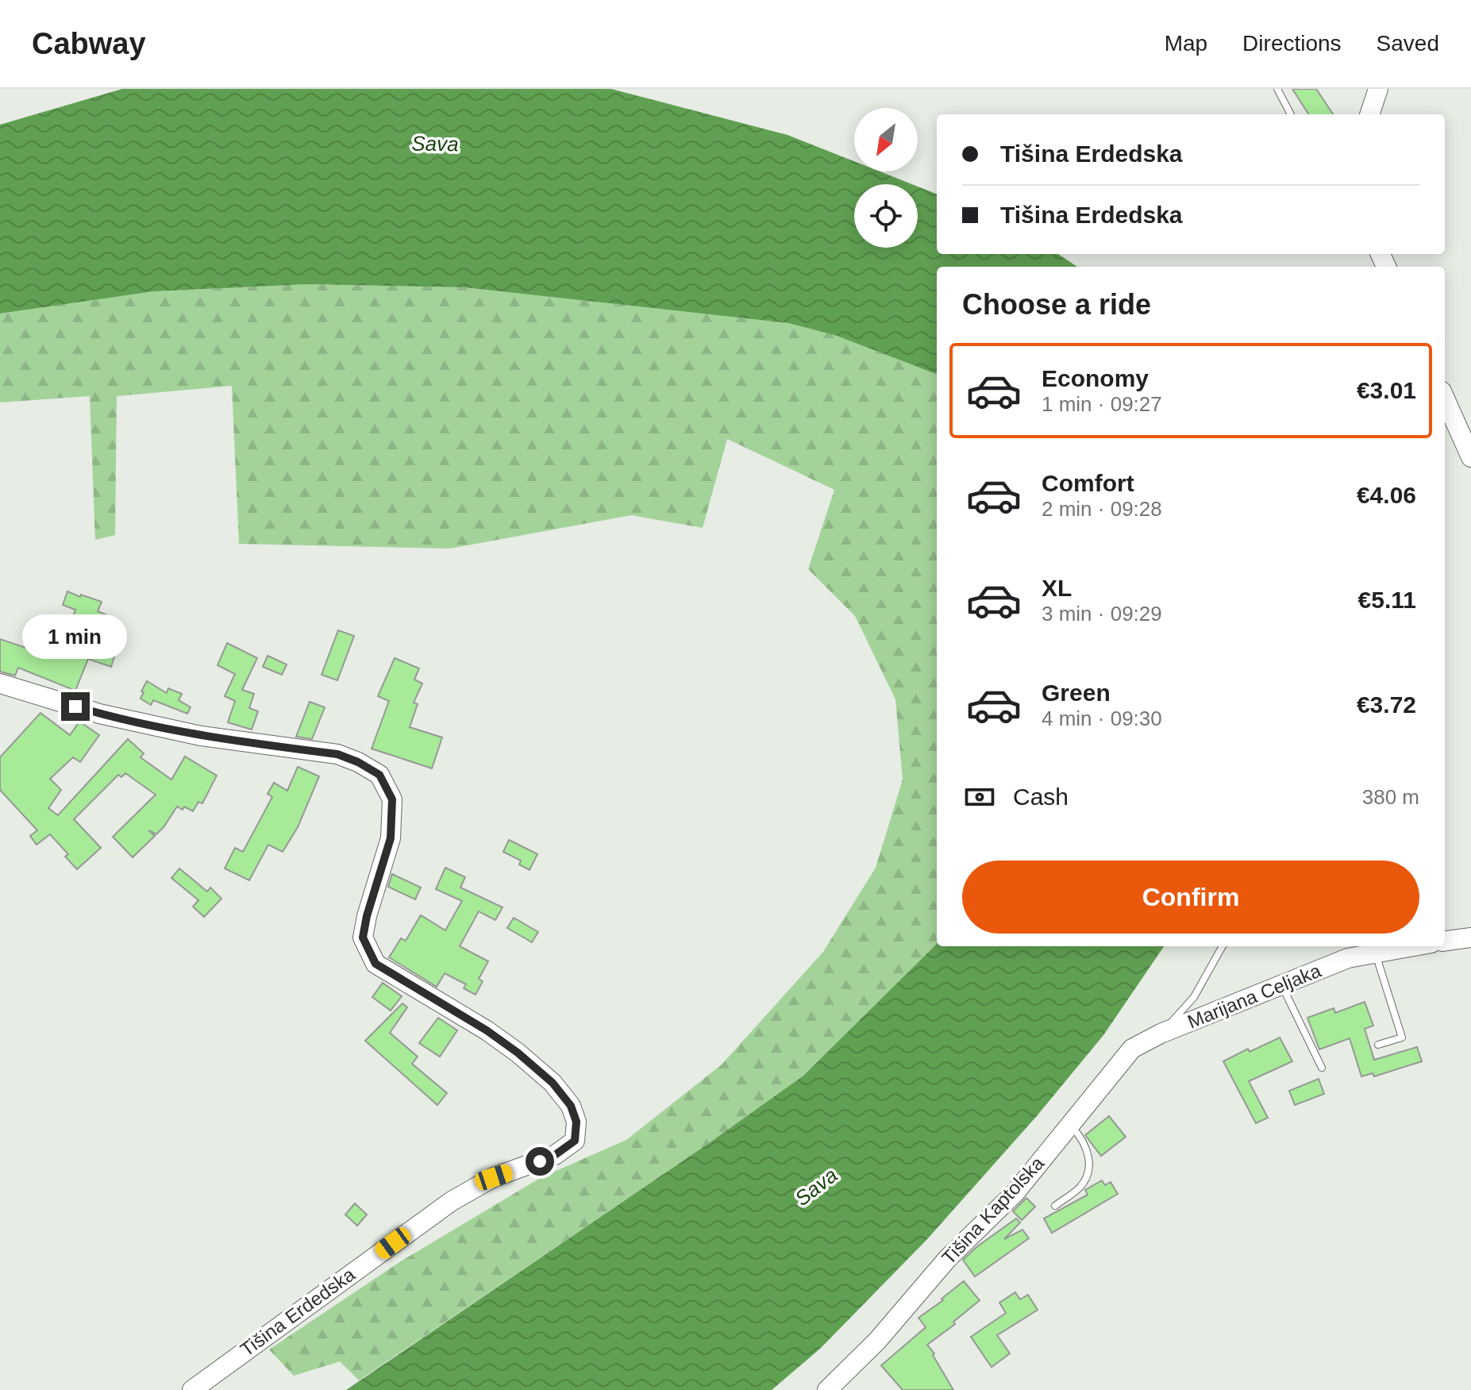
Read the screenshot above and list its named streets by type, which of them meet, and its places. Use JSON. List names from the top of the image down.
{
  "streets": {
    "main road": ["Marijana Celjaka", "Tišina Kaptolska", "Tišina Erdedska"]
  },
  "crossings": [
    ["Marijana Celjaka", "Tišina Kaptolska"]
  ],
  "water": ["Sava"],
  "north": "bottom left",
  "page": {
    "header": "Cabway",
    "nav": ["Map", "Directions", "Saved"],
    "banner": ["Tišina Erdedska", "Tišina Erdedska"],
    "heading": "Choose a ride",
    "list": [
      {
        "name": "Economy",
        "note": "1 min · 09:27",
        "value": "€3.01"
      },
      {
        "name": "Comfort",
        "note": "2 min · 09:28",
        "value": "€4.06"
      },
      {
        "name": "XL",
        "note": "3 min · 09:29",
        "value": "€5.11"
      },
      {
        "name": "Green",
        "note": "4 min · 09:30",
        "value": "€3.72"
      }
    ],
    "bubble": "1 min",
    "pay": ["Cash", "380 m"],
    "buttons": "Confirm"
  }
}
